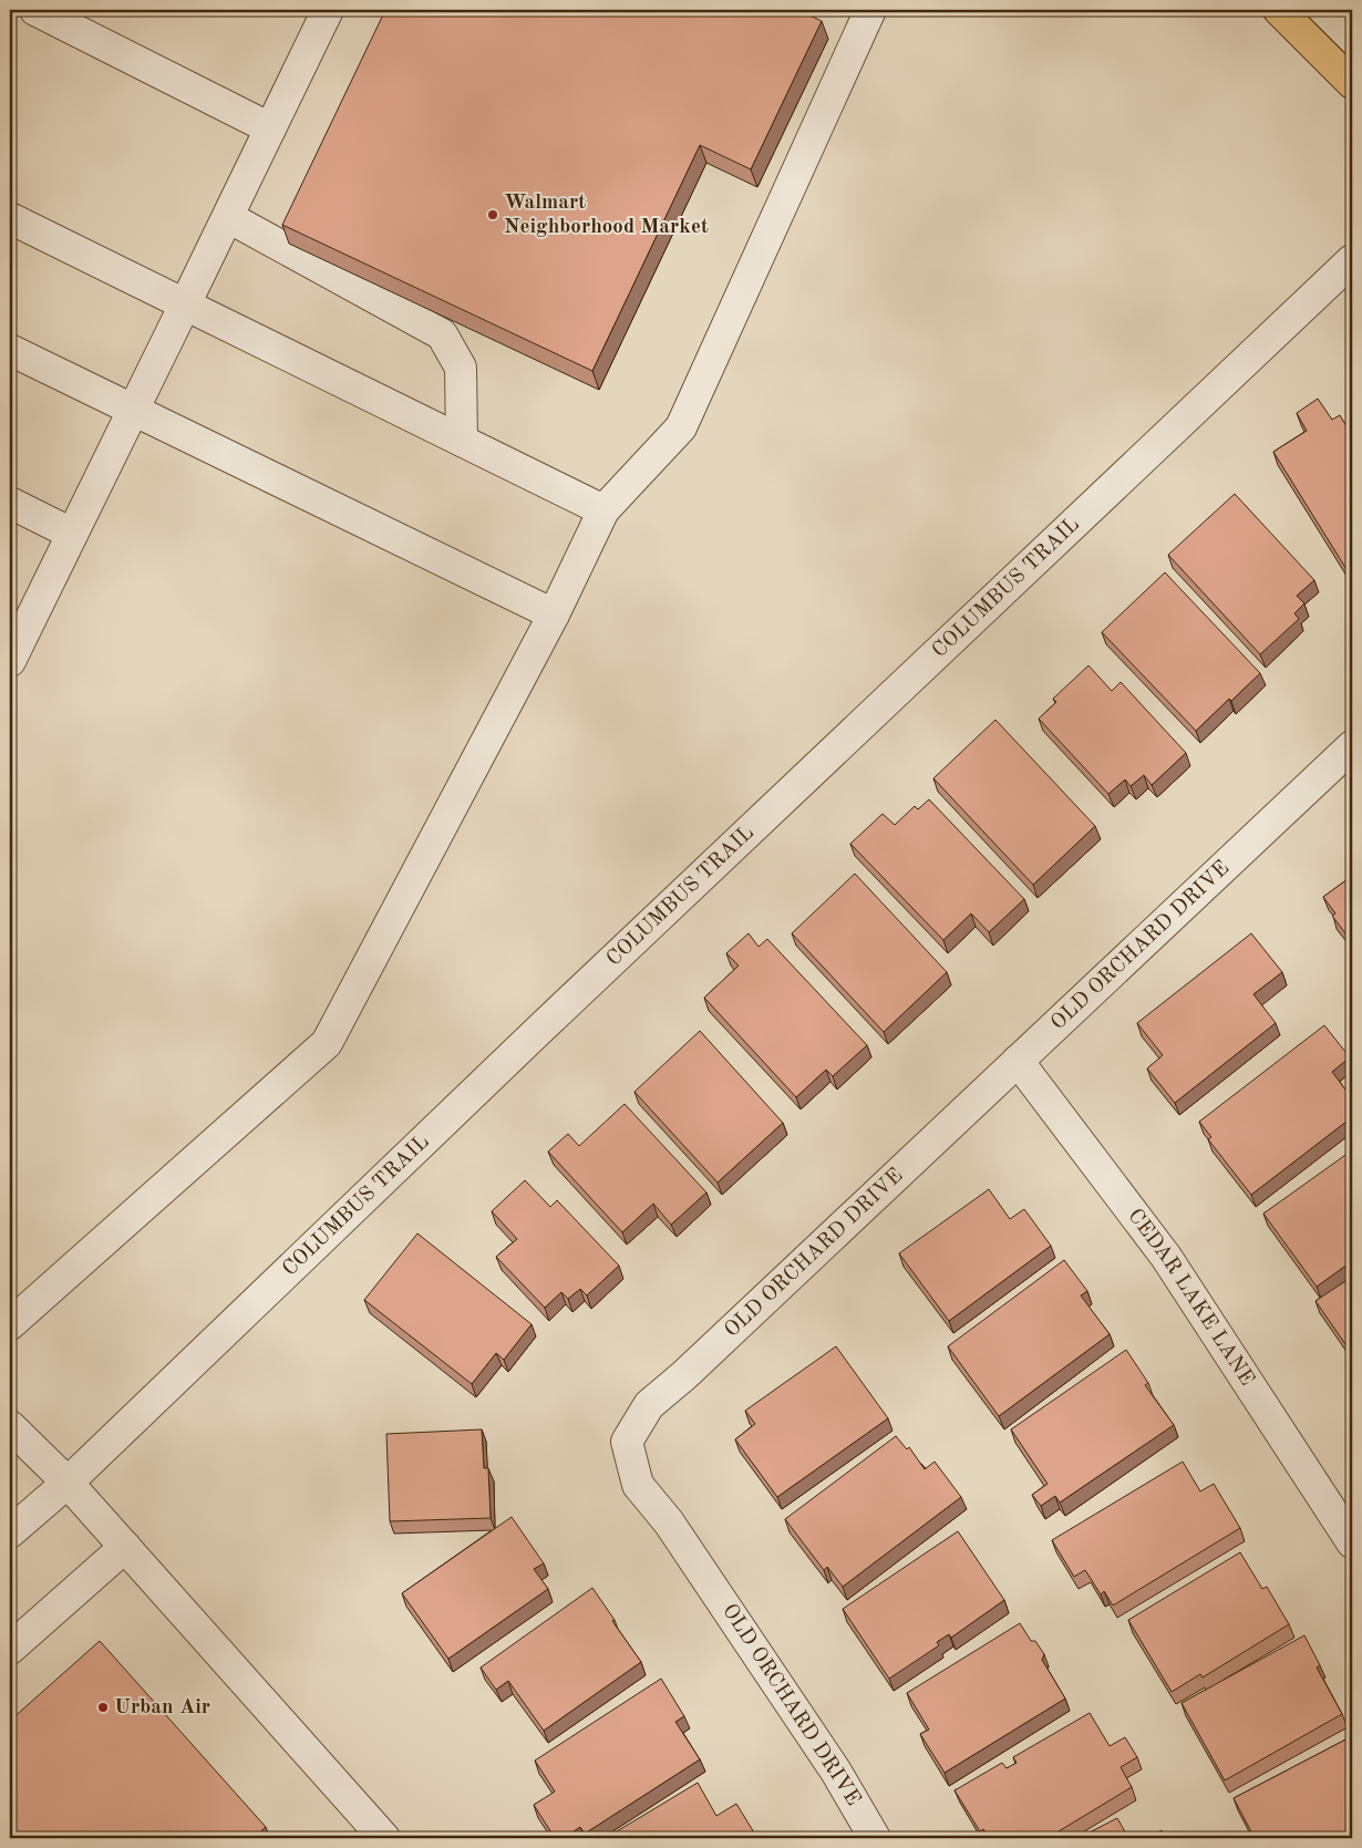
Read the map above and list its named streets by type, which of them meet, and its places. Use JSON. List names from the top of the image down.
{
  "streets": {
    "street": ["COLUMBUS TRAIL", "OLD ORCHARD DRIVE", "CEDAR LAKE LANE"]
  },
  "crossings": [
    ["OLD ORCHARD DRIVE", "CEDAR LAKE LANE"]
  ],
  "places": ["Walmart Neighborhood Market", "Urban Air"]
}
